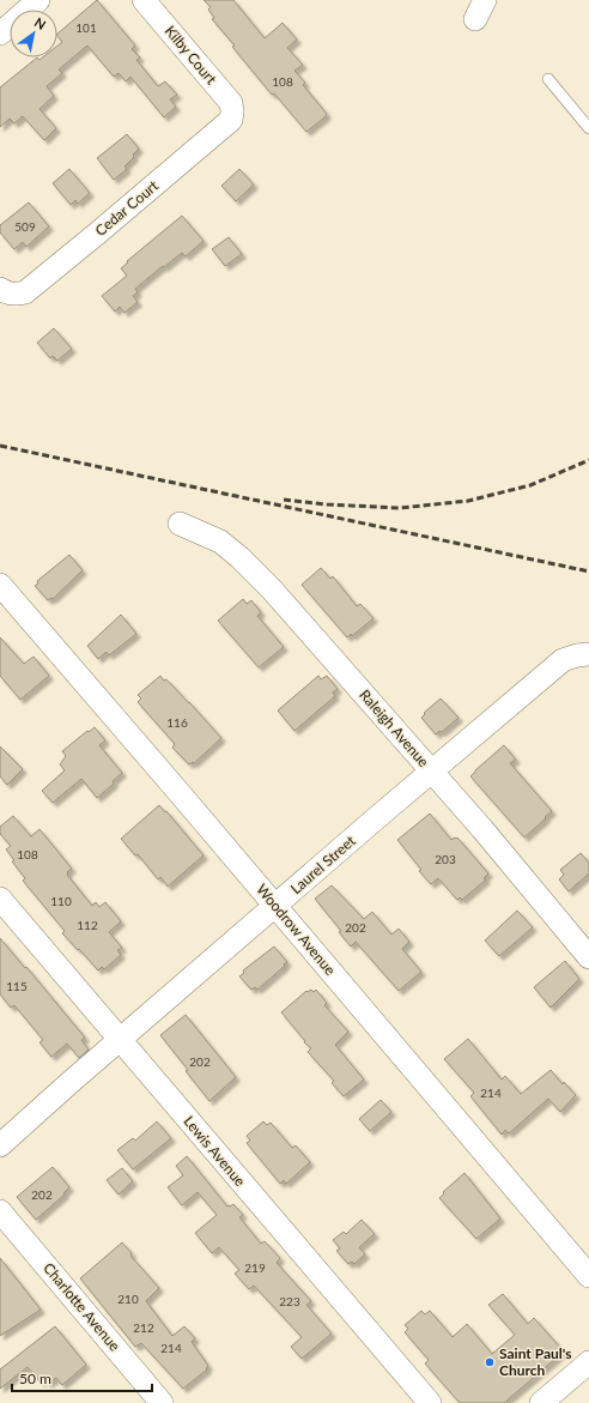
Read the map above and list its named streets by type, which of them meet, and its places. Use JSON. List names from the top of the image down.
{
  "streets": {
    "street": [
      "Kilby Court",
      "Cedar Court",
      "Raleigh Avenue",
      "Laurel Street",
      "Woodrow Avenue",
      "Lewis Avenue",
      "Charlotte Avenue"
    ]
  },
  "crossings": [
    ["Kilby Court", "Cedar Court"],
    ["Raleigh Avenue", "Laurel Street"],
    ["Laurel Street", "Woodrow Avenue"],
    ["Laurel Street", "Lewis Avenue"]
  ],
  "places": ["Saint Paul's Church"],
  "house_numbers": [
    "101",
    "108",
    "509",
    "116",
    "108",
    "203",
    "110",
    "112",
    "202",
    "115",
    "202",
    "214",
    "202",
    "219",
    "210",
    "223",
    "212",
    "214"
  ],
  "scale_bar": "50 m",
  "north": "top right"
}
